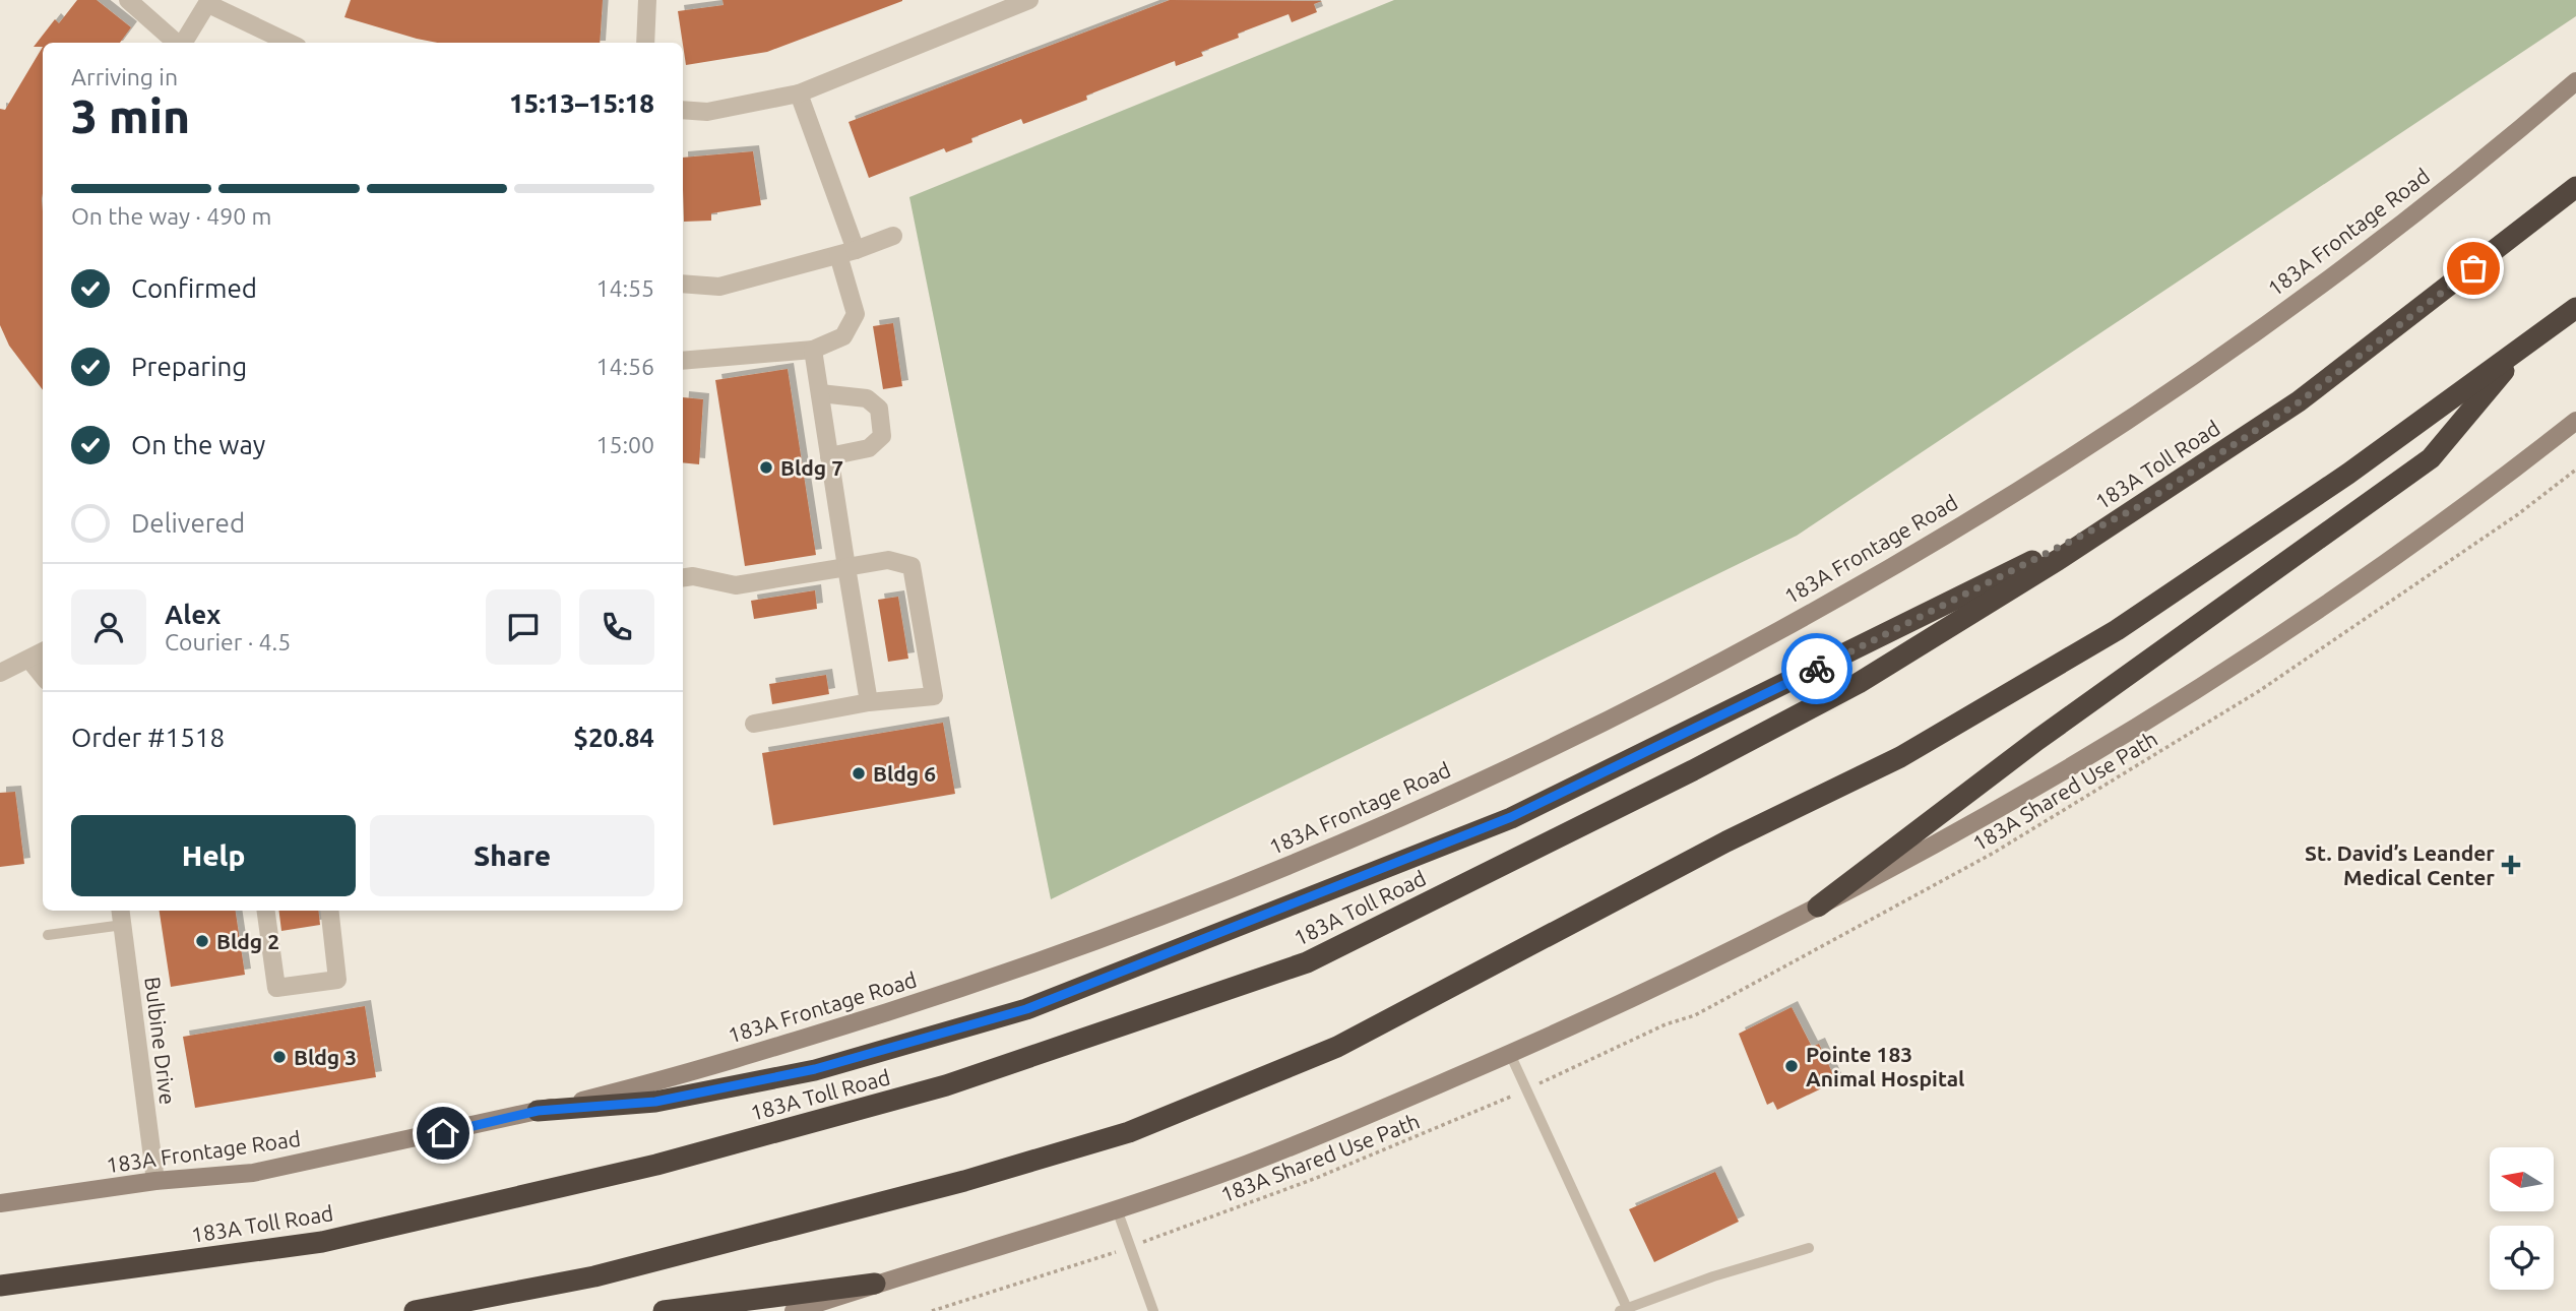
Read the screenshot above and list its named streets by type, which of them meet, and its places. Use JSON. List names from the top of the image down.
{
  "streets": {
    "highway": ["183A Toll Road"],
    "main road": ["183A Frontage Road"],
    "street": ["Bulbine Drive"],
    "path": ["183A Shared Use Path"]
  },
  "crossings": [
    ["183A Frontage Road", "Bulbine Drive"]
  ],
  "places": {
    "other": [
      "Bldg 7",
      "Bldg 6",
      "Bldg 2",
      "Bldg 3",
      "Pointe 183 Animal Hospital"
    ],
    "health": ["St. David’s Leander Medical Center"]
  },
  "north": "left",
  "page": {
    "heading": ["3 min", "Arriving in", "15:13–15:18"],
    "panel": [
      "Alex",
      "Courier · 4.5",
      "Order #1518",
      "$20.84"
    ],
    "bar": "On the way · 490 m",
    "list": [
      ["Confirmed", "14:55"],
      ["Preparing", "14:56"],
      ["On the way", "15:00"],
      "Delivered"
    ],
    "buttons": ["Help", "Share"]
  }
}
